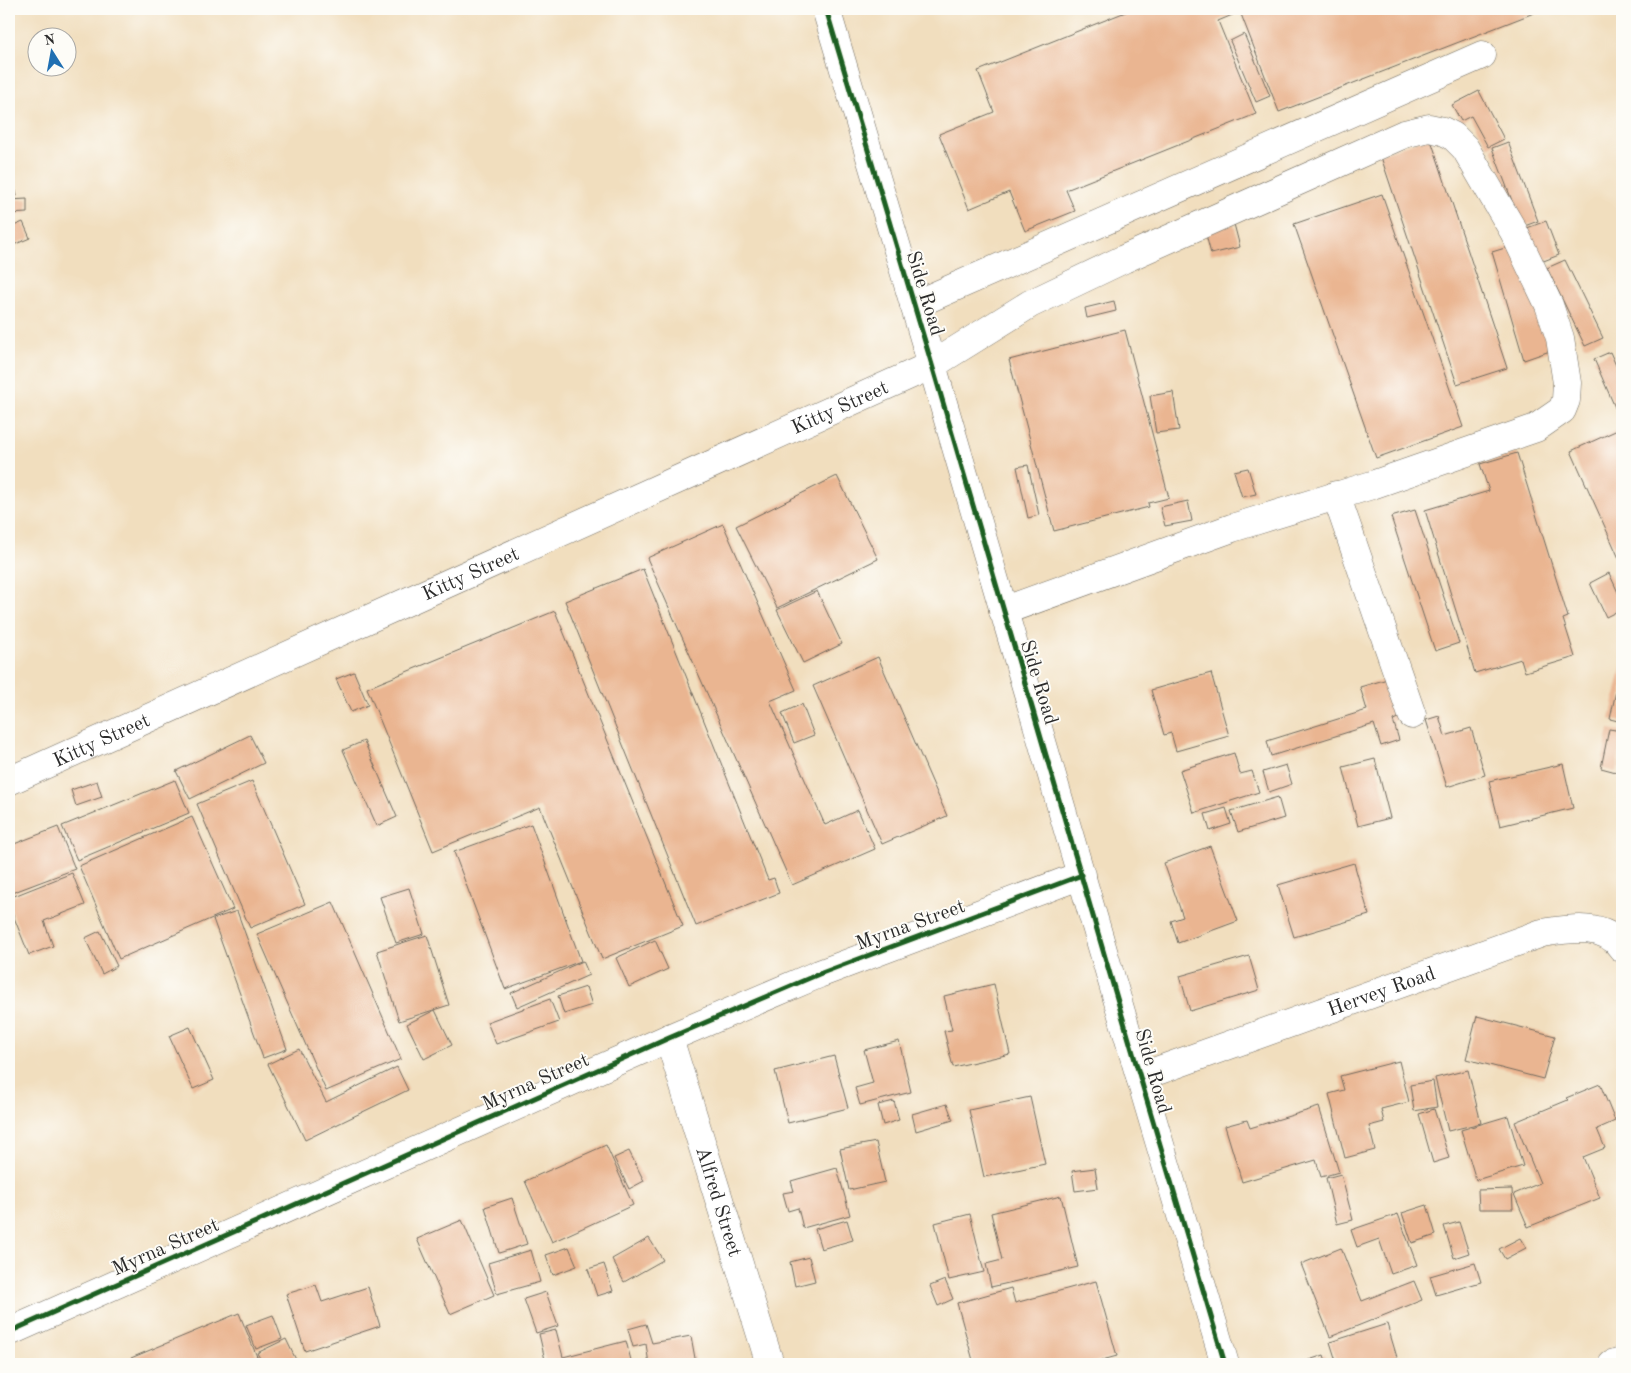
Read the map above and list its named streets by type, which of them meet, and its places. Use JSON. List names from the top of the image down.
{
  "streets": {
    "street": [
      "Side Road",
      "Kitty Street",
      "Myrna Street",
      "Hervey Road",
      "Alfred Street"
    ]
  },
  "crossings": [
    ["Side Road", "Kitty Street"],
    ["Side Road", "Myrna Street"],
    ["Side Road", "Hervey Road"],
    ["Myrna Street", "Alfred Street"]
  ],
  "north": "top"
}
